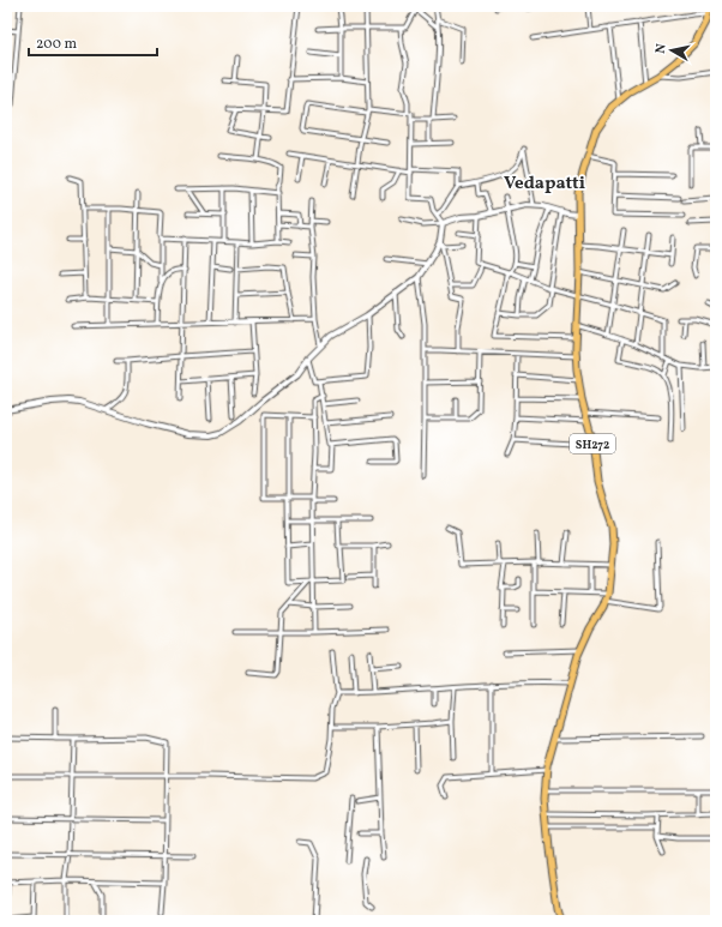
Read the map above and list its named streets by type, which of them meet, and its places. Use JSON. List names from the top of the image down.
{
  "streets": {
    "main road": ["SH272"]
  },
  "districts": ["Vedapatti"],
  "scale_bar": "200 m",
  "north": "left"
}
